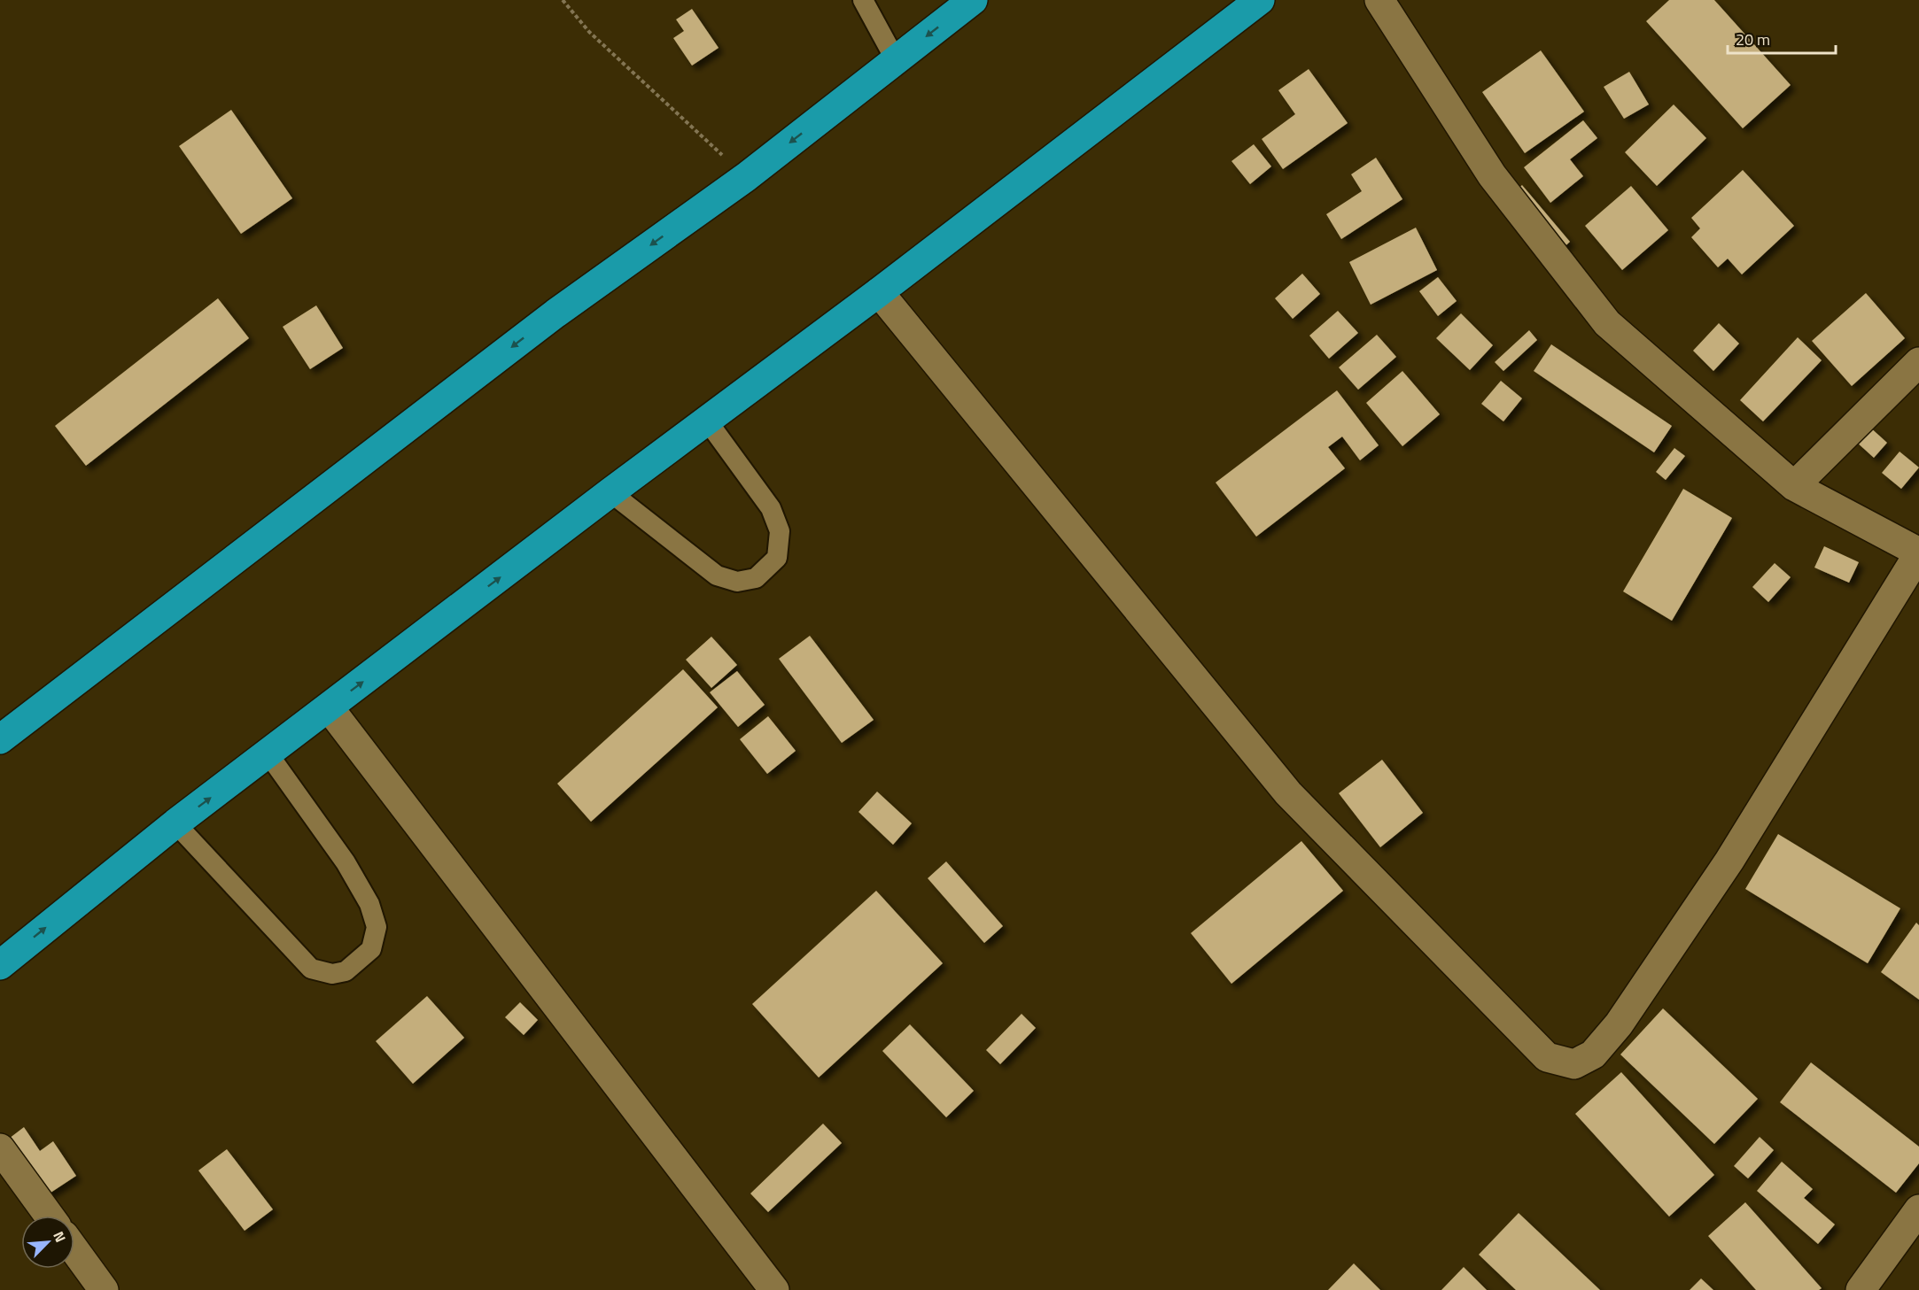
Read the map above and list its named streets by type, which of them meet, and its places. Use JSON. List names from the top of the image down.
{
  "scale_bar": "20 m",
  "north": "top right"
}
